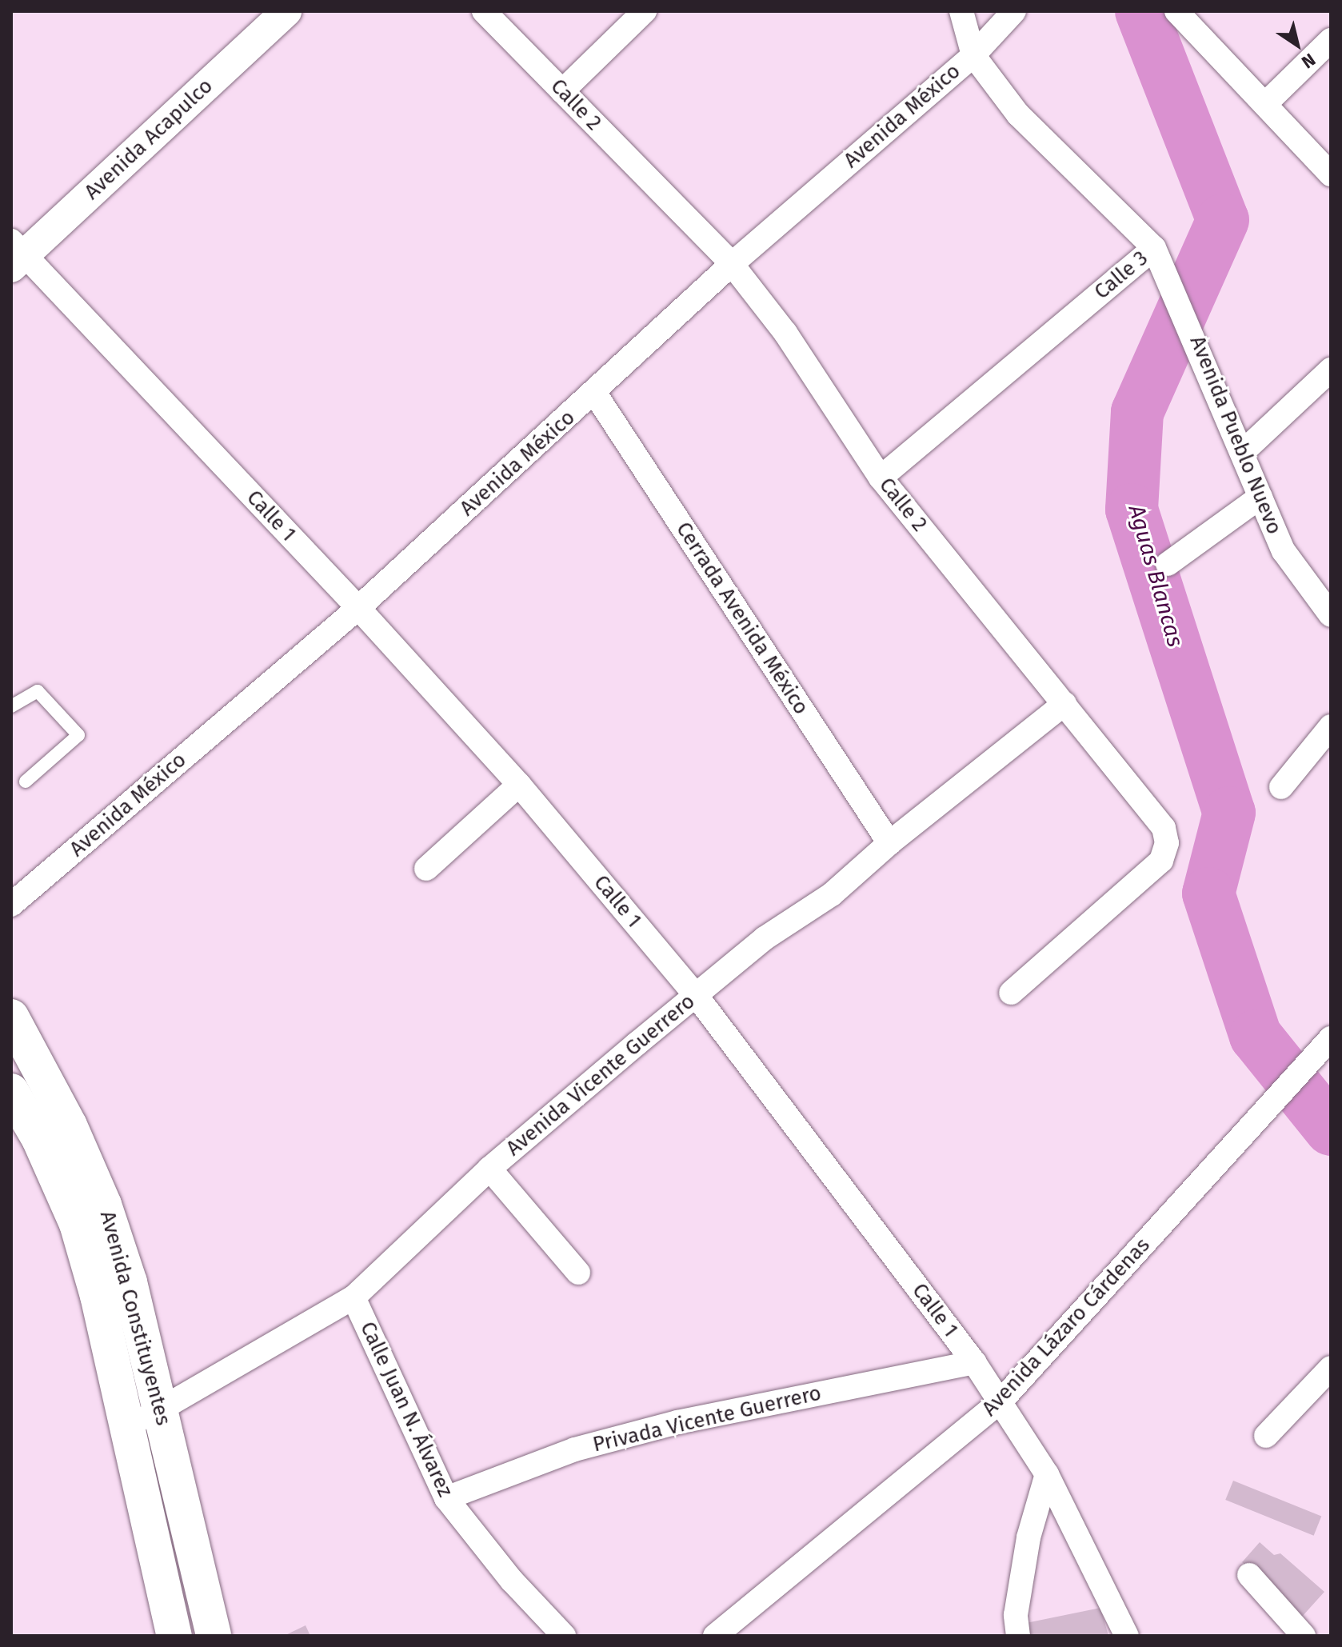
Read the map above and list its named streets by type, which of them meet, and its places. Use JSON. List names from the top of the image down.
{
  "streets": {
    "main road": ["Avenida Constituyentes"],
    "street": [
      "Calle 2",
      "Avenida México",
      "Avenida Acapulco",
      "Calle 3",
      "Avenida Pueblo Nuevo",
      "Calle 1",
      "Cerrada Avenida México",
      "Avenida Vicente Guerrero",
      "Avenida Lázaro Cárdenas",
      "Calle Juan N. Álvarez",
      "Privada Vicente Guerrero"
    ]
  },
  "crossings": [
    ["Calle 2", "Avenida México"],
    ["Calle 2", "Calle 3"],
    ["Calle 2", "Avenida Vicente Guerrero"],
    ["Avenida México", "Calle 3"],
    ["Avenida México", "Calle 1"],
    ["Avenida México", "Cerrada Avenida México"],
    ["Avenida Acapulco", "Calle 1"],
    ["Calle 3", "Avenida Pueblo Nuevo"],
    ["Calle 1", "Avenida Vicente Guerrero"],
    ["Calle 1", "Avenida Lázaro Cárdenas"],
    ["Calle 1", "Privada Vicente Guerrero"],
    ["Cerrada Avenida México", "Avenida Vicente Guerrero"],
    ["Avenida Vicente Guerrero", "Avenida Constituyentes"],
    ["Avenida Vicente Guerrero", "Calle Juan N. Álvarez"],
    ["Calle Juan N. Álvarez", "Privada Vicente Guerrero"]
  ],
  "water": ["Aguas Blancas"],
  "north": "bottom right"
}
